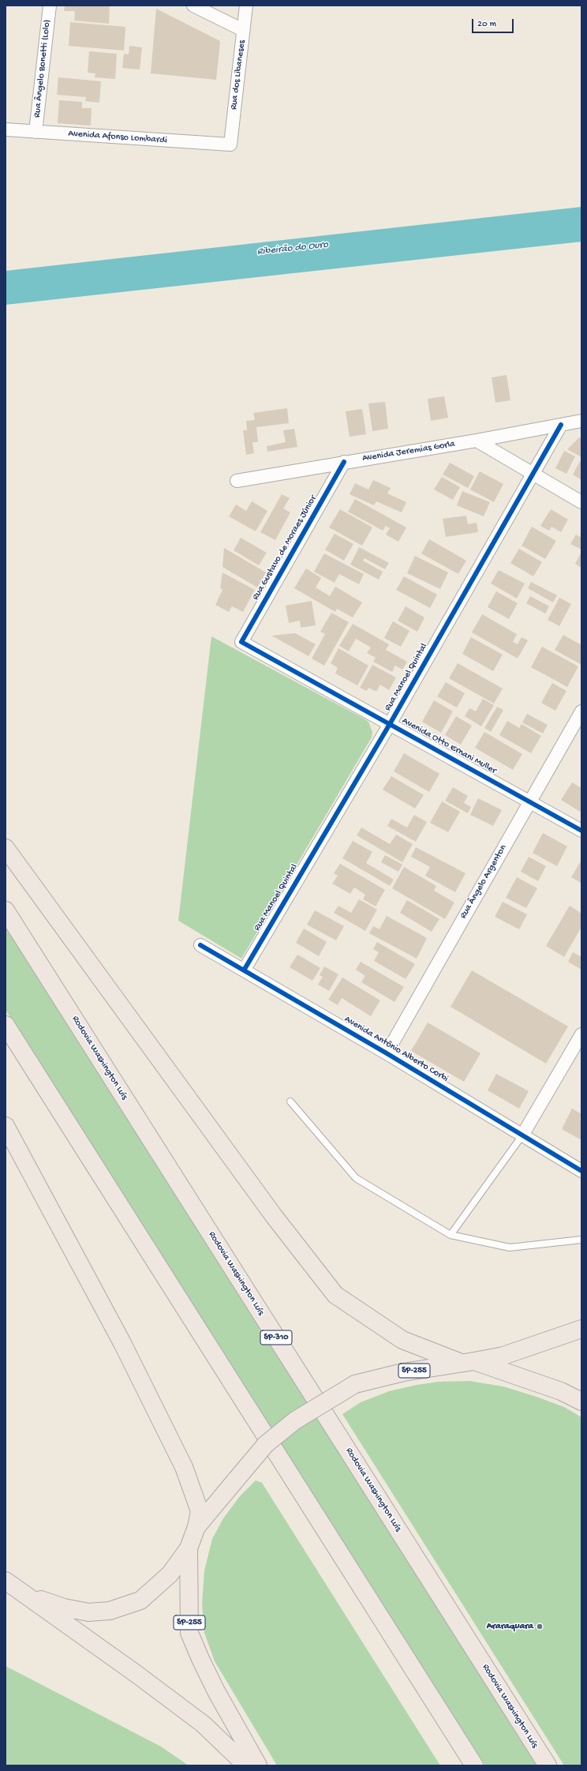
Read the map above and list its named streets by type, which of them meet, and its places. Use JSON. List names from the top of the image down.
{
  "streets": {
    "main road": ["Rodovia Washington Luís", "SP-310", "SP-255"],
    "street": [
      "Rua Ângelo Bonetti (Lolo)",
      "Rua dos Libaneses",
      "Avenida Afonso Lombardi",
      "Avenida Jeremias Gorla",
      "Rua Gustavo de Moraes Júnior",
      "Rua Manoel Quintal",
      "Avenida Otto Ernani Muller",
      "Rua Ângelo Argenton",
      "Avenida Antônio Alberto Corbi"
    ]
  },
  "crossings": [
    ["Rua Ângelo Bonetti (Lolo)", "Avenida Afonso Lombardi"],
    ["Rua dos Libaneses", "Avenida Afonso Lombardi"],
    ["Avenida Jeremias Gorla", "Rua Gustavo de Moraes Júnior"],
    ["Avenida Jeremias Gorla", "Rua Manoel Quintal"],
    ["Rua Gustavo de Moraes Júnior", "Avenida Otto Ernani Muller"],
    ["Rua Manoel Quintal", "Avenida Otto Ernani Muller"],
    ["Rua Manoel Quintal", "Avenida Antônio Alberto Corbi"],
    ["Avenida Otto Ernani Muller", "Rua Ângelo Argenton"],
    ["Rua Ângelo Argenton", "Avenida Antônio Alberto Corbi"]
  ],
  "water": ["Ribeirão do Ouro"],
  "places": ["Araraquara"],
  "scale_bar": "20 m"
}
